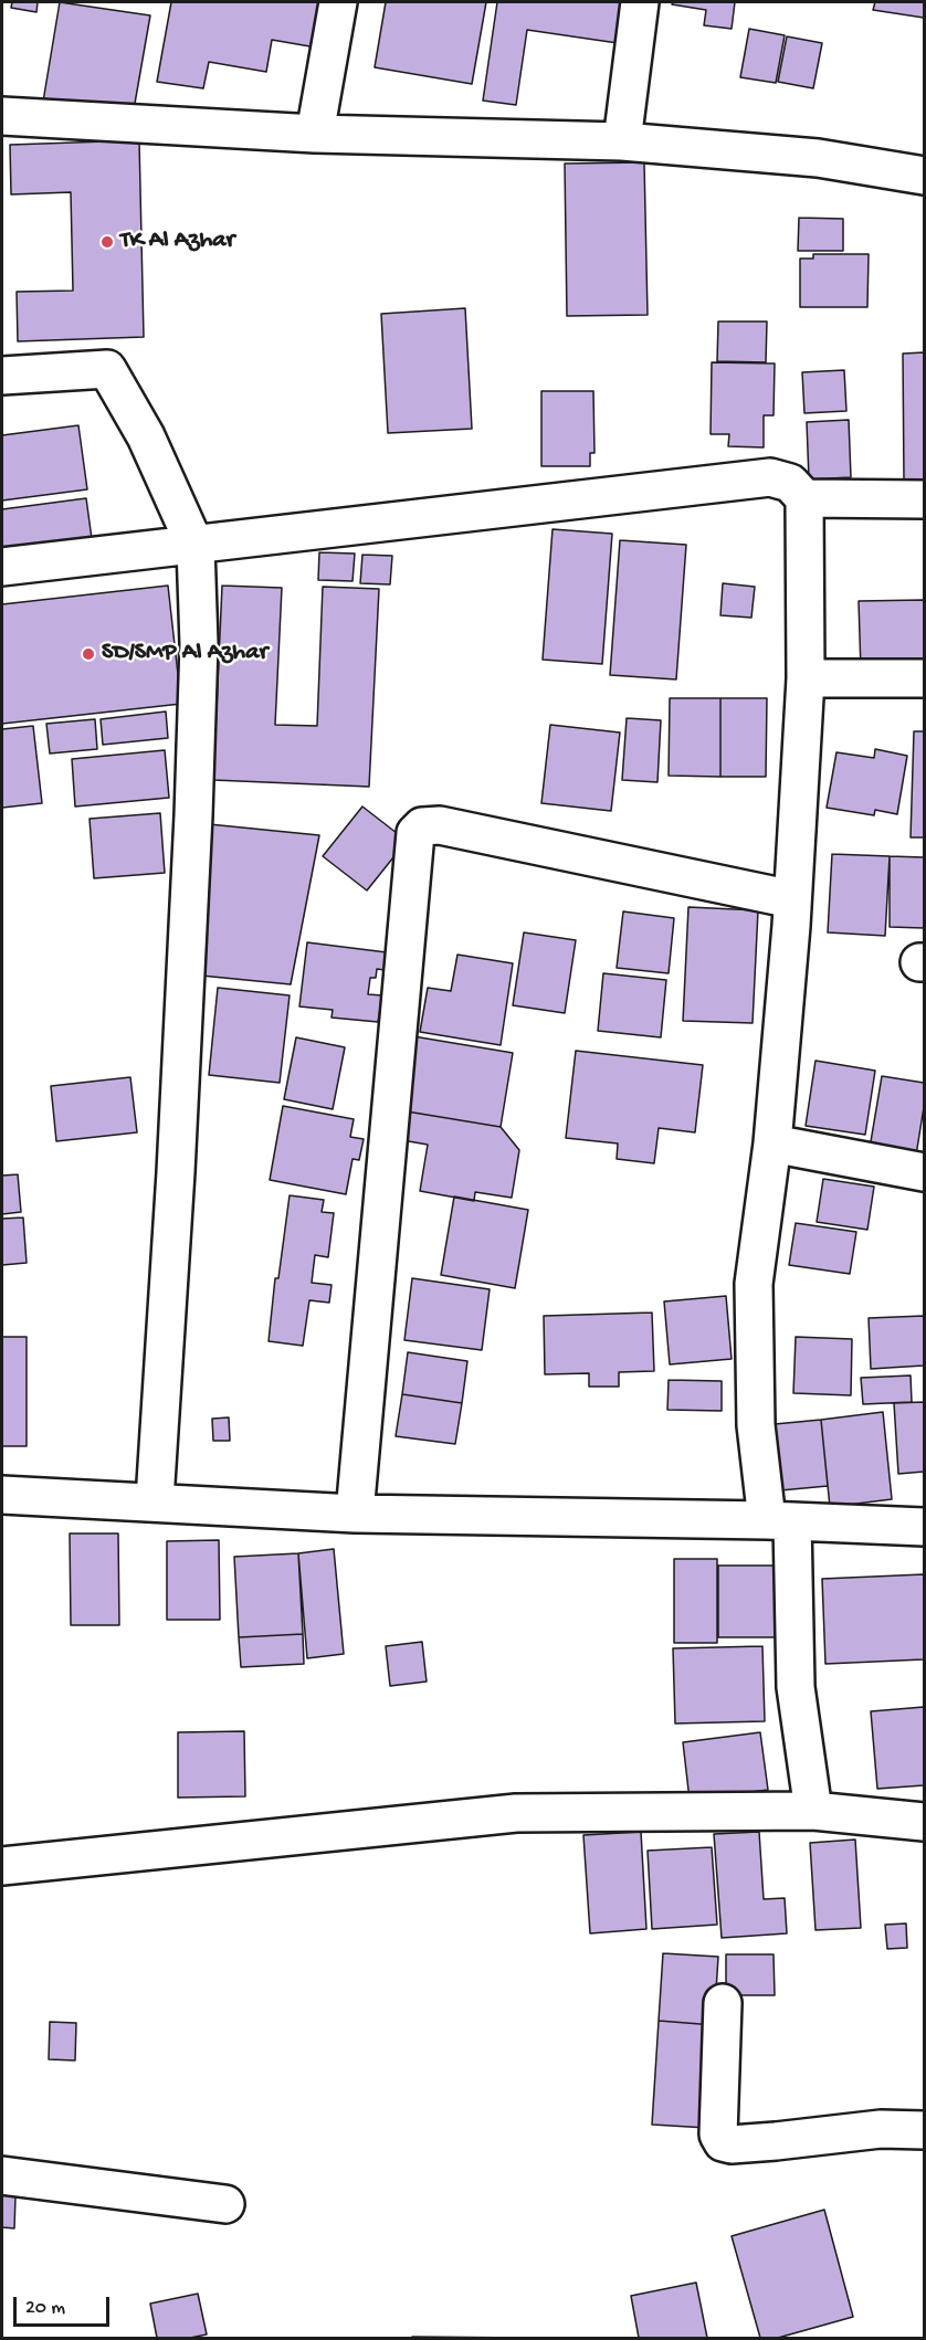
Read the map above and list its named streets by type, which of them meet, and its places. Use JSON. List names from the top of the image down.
{
  "places": ["TK Al Azhar", "SD/SMP Al Azhar"],
  "scale_bar": "20 m"
}
